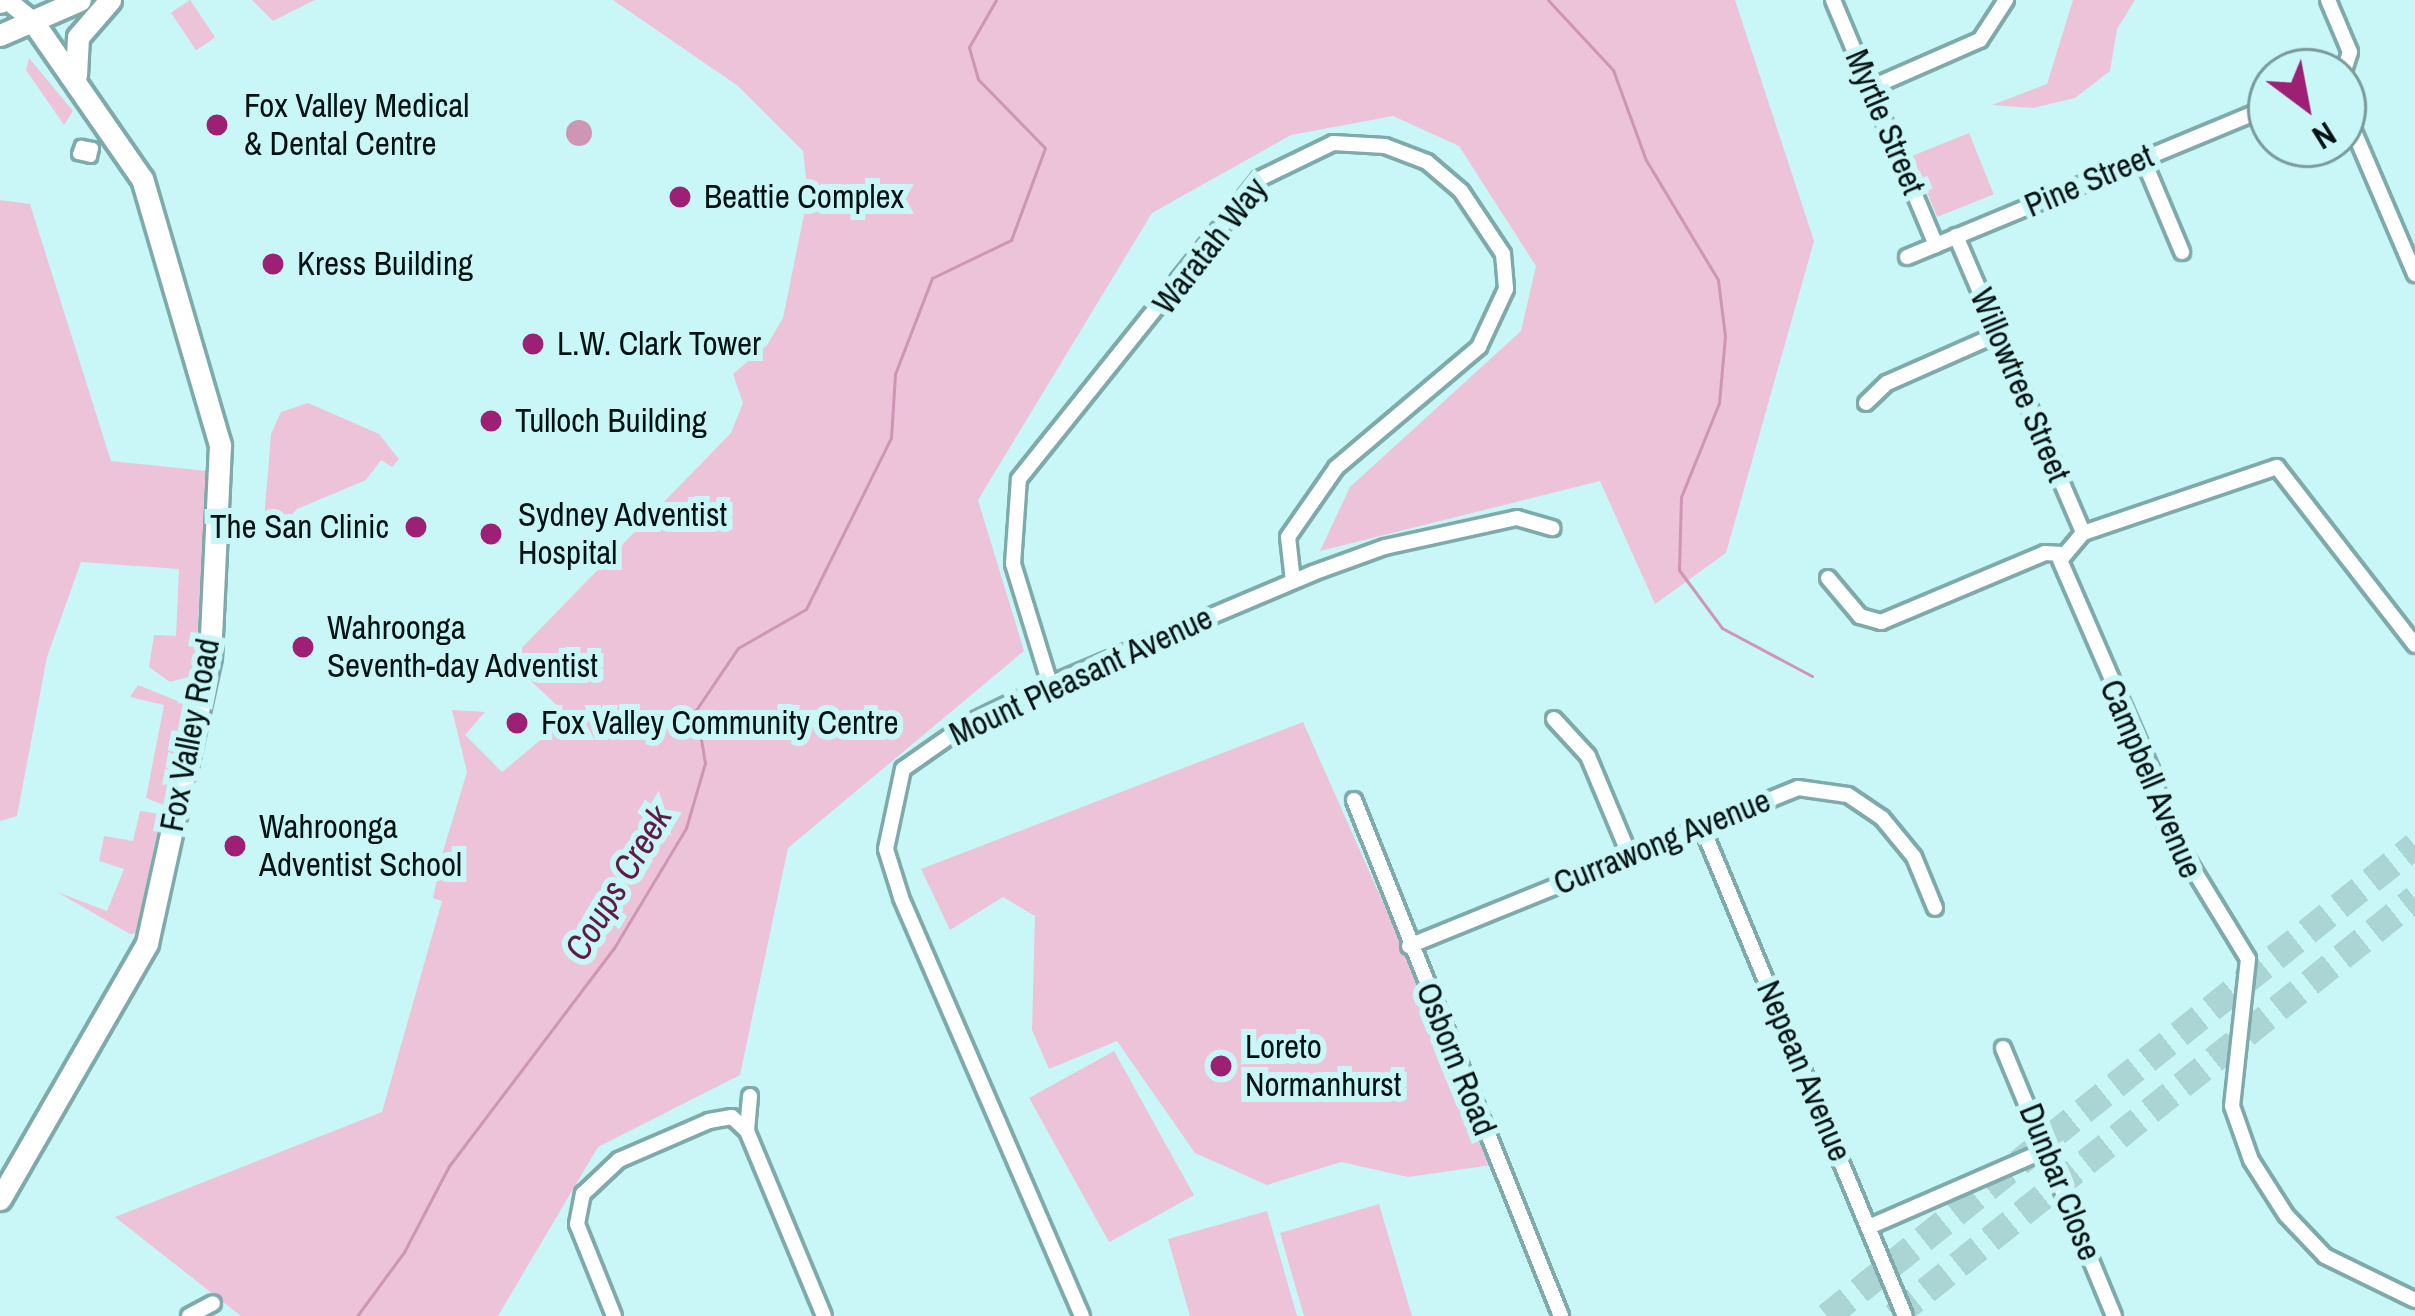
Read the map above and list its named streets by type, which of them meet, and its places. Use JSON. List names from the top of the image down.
{
  "streets": {
    "main road": ["Fox Valley Road"],
    "street": [
      "Myrtle Street",
      "Pine Street",
      "Waratah Way",
      "Willowtree Street",
      "Mount Pleasant Avenue",
      "Campbell Avenue",
      "Currawong Avenue",
      "Osborn Road",
      "Nepean Avenue",
      "Dunbar Close"
    ]
  },
  "crossings": [
    ["Myrtle Street", "Pine Street"],
    ["Pine Street", "Willowtree Street"],
    ["Waratah Way", "Mount Pleasant Avenue"],
    ["Currawong Avenue", "Osborn Road"],
    ["Currawong Avenue", "Nepean Avenue"]
  ],
  "water": ["Coups Creek"],
  "places": [
    "Fox Valley Medical & Dental Centre",
    "Beattie Complex",
    "Kress Building",
    "L.W. Clark Tower",
    "Tulloch Building",
    "The San Clinic",
    "Sydney Adventist Hospital",
    "Wahroonga Seventh-day Adventist",
    "Fox Valley Community Centre",
    "Wahroonga Adventist School",
    "Loreto Normanhurst"
  ],
  "north": "bottom right"
}
